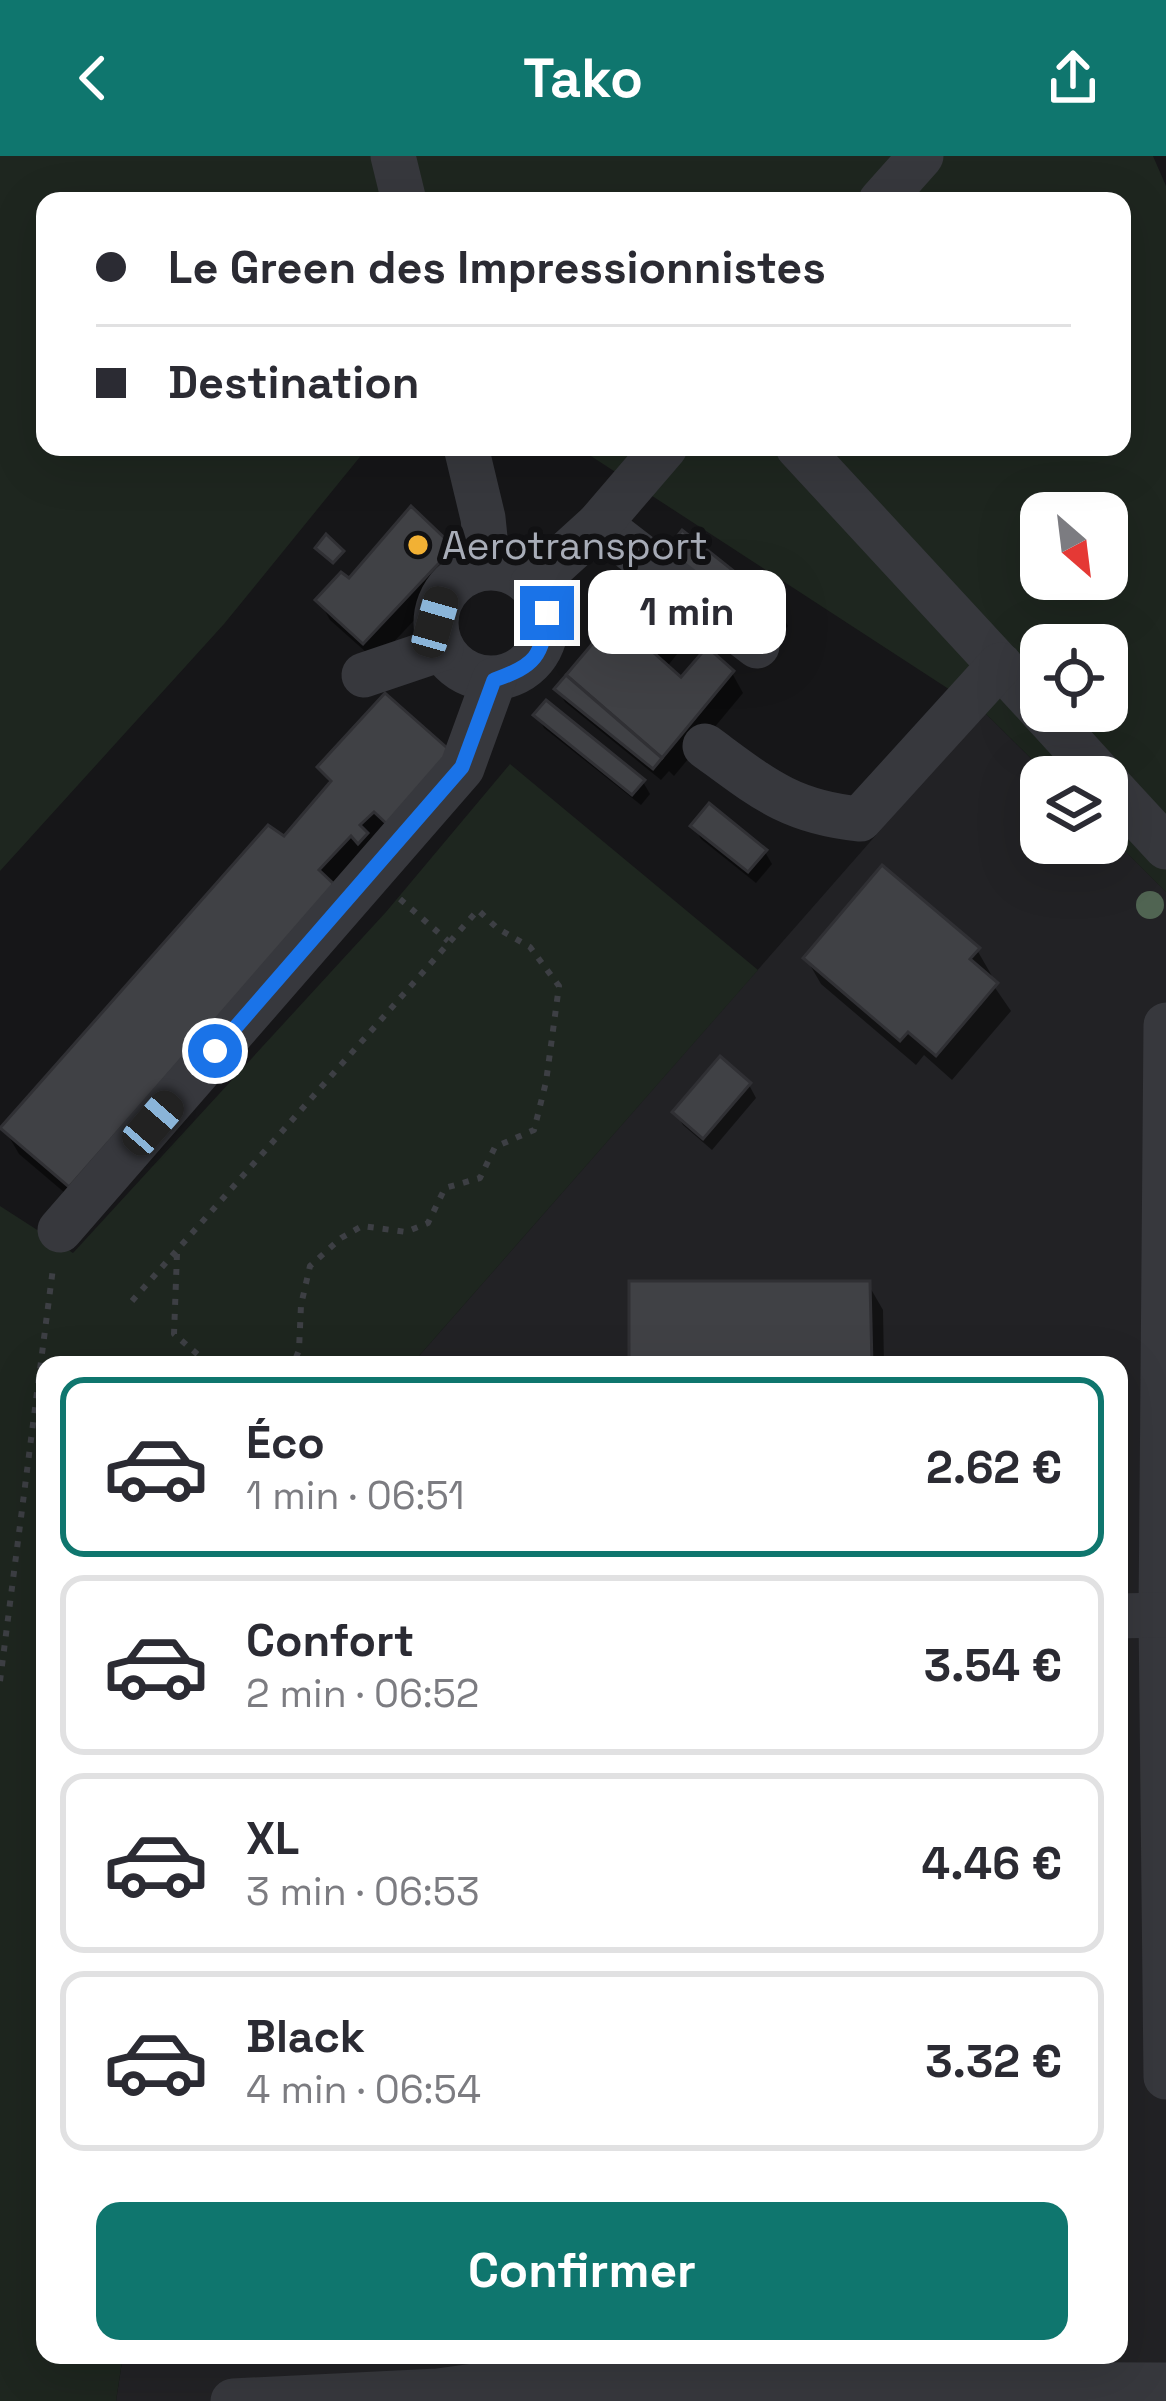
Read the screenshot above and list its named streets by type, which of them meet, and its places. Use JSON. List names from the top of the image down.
{
  "places": ["Aerotransport"],
  "north": "bottom right",
  "page": {
    "header": "Tako",
    "banner": ["Le Green des Impressionnistes", "Destination"],
    "bubble": "1 min",
    "list": [
      {
        "name": "Éco",
        "note": "1 min · 06:51",
        "value": "2.62 €"
      },
      {
        "name": "Confort",
        "note": "2 min · 06:52",
        "value": "3.54 €"
      },
      {
        "name": "XL",
        "note": "3 min · 06:53",
        "value": "4.46 €"
      },
      {
        "name": "Black",
        "note": "4 min · 06:54",
        "value": "3.32 €"
      }
    ],
    "buttons": "Confirmer"
  }
}
